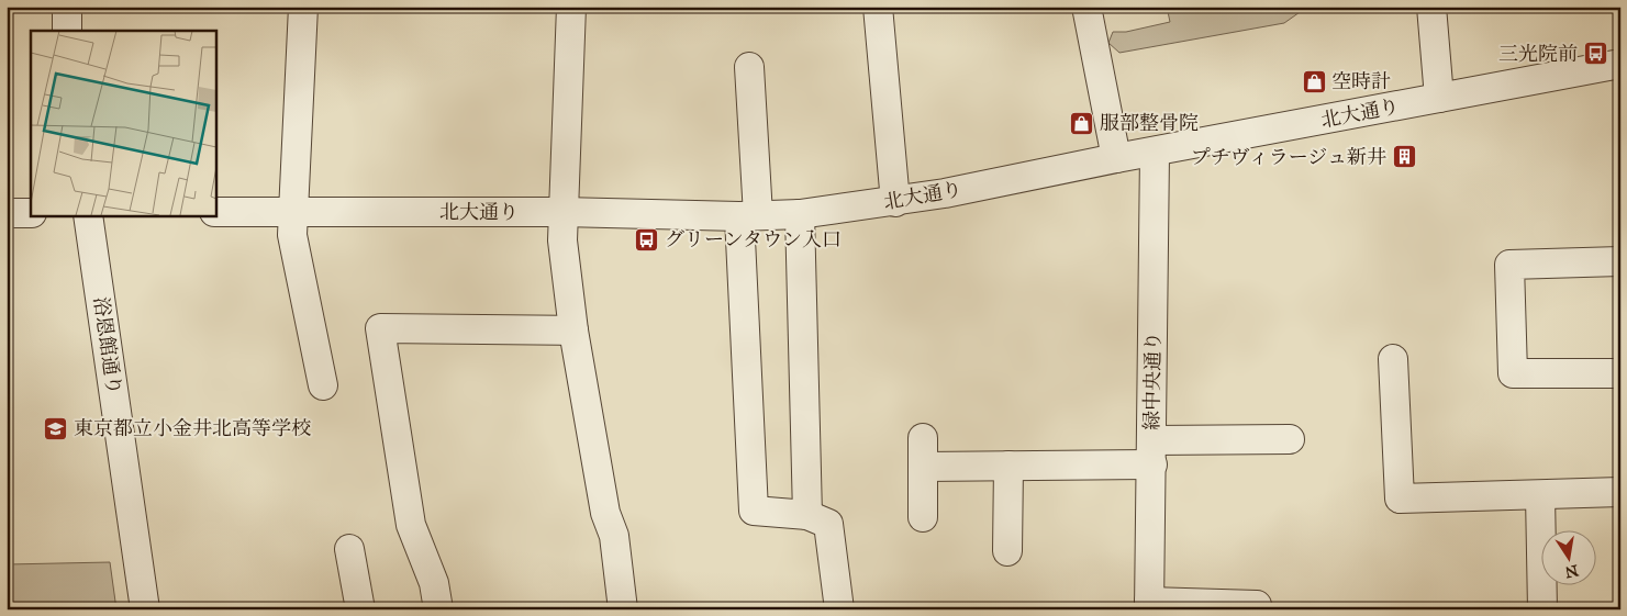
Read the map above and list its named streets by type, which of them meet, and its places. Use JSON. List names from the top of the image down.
{
  "streets": {
    "street": ["北大通り", "浴恩館通り", "緑中央通り"]
  },
  "crossings": [
    ["北大通り", "緑中央通り"]
  ],
  "places": {
    "bus stop": ["三光院前", "グリーンタウン入口"],
    "shop": ["空時計", "服部整骨院"],
    "building": ["プチヴィラージュ新井"],
    "school or university": ["東京都立小金井北高等学校"]
  },
  "north": "bottom"
}
